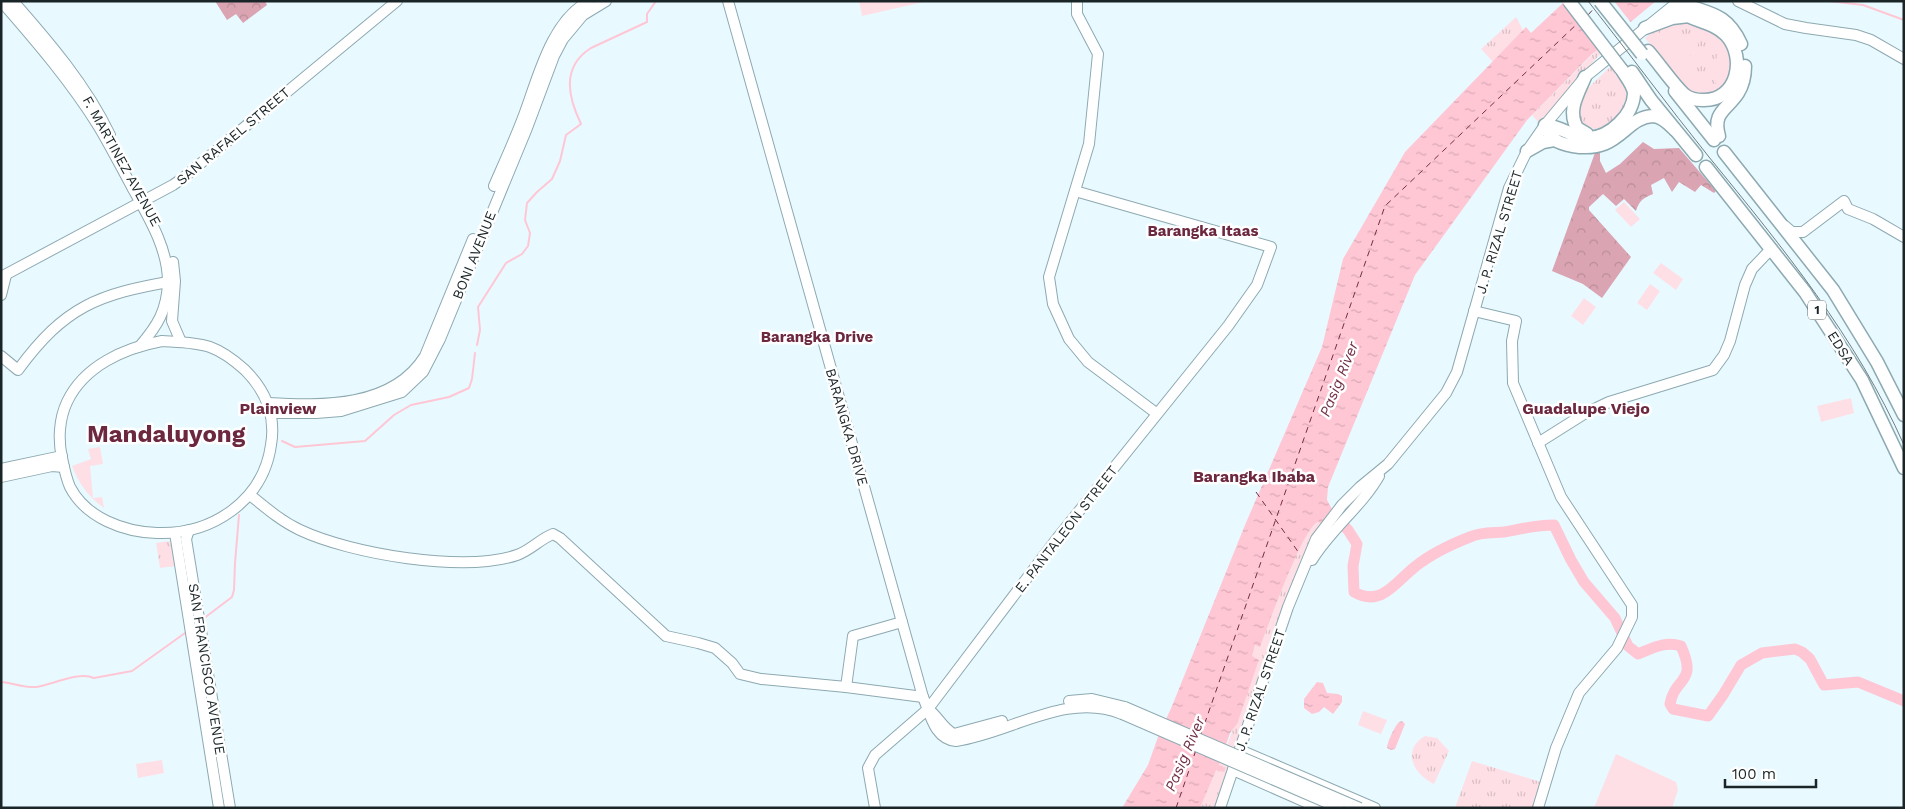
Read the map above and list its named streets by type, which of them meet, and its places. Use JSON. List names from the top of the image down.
{
  "streets": {
    "highway": ["1", "EDSA"],
    "main road": [
      "SAN RAFAEL STREET",
      "F. MARTINEZ AVENUE",
      "J. P. RIZAL STREET",
      "BONI AVENUE",
      "BARANGKA DRIVE",
      "E. PANTALEON STREET",
      "SAN FRANCISCO AVENUE"
    ]
  },
  "crossings": [
    ["SAN RAFAEL STREET", "F. MARTINEZ AVENUE"],
    ["BARANGKA DRIVE", "E. PANTALEON STREET"]
  ],
  "districts": [
    "Barangka Itaas",
    "Barangka Drive",
    "Plainview",
    "Guadalupe Viejo",
    "Mandaluyong",
    "Barangka Ibaba"
  ],
  "water": ["Pasig River"],
  "scale_bar": "100 m"
}
